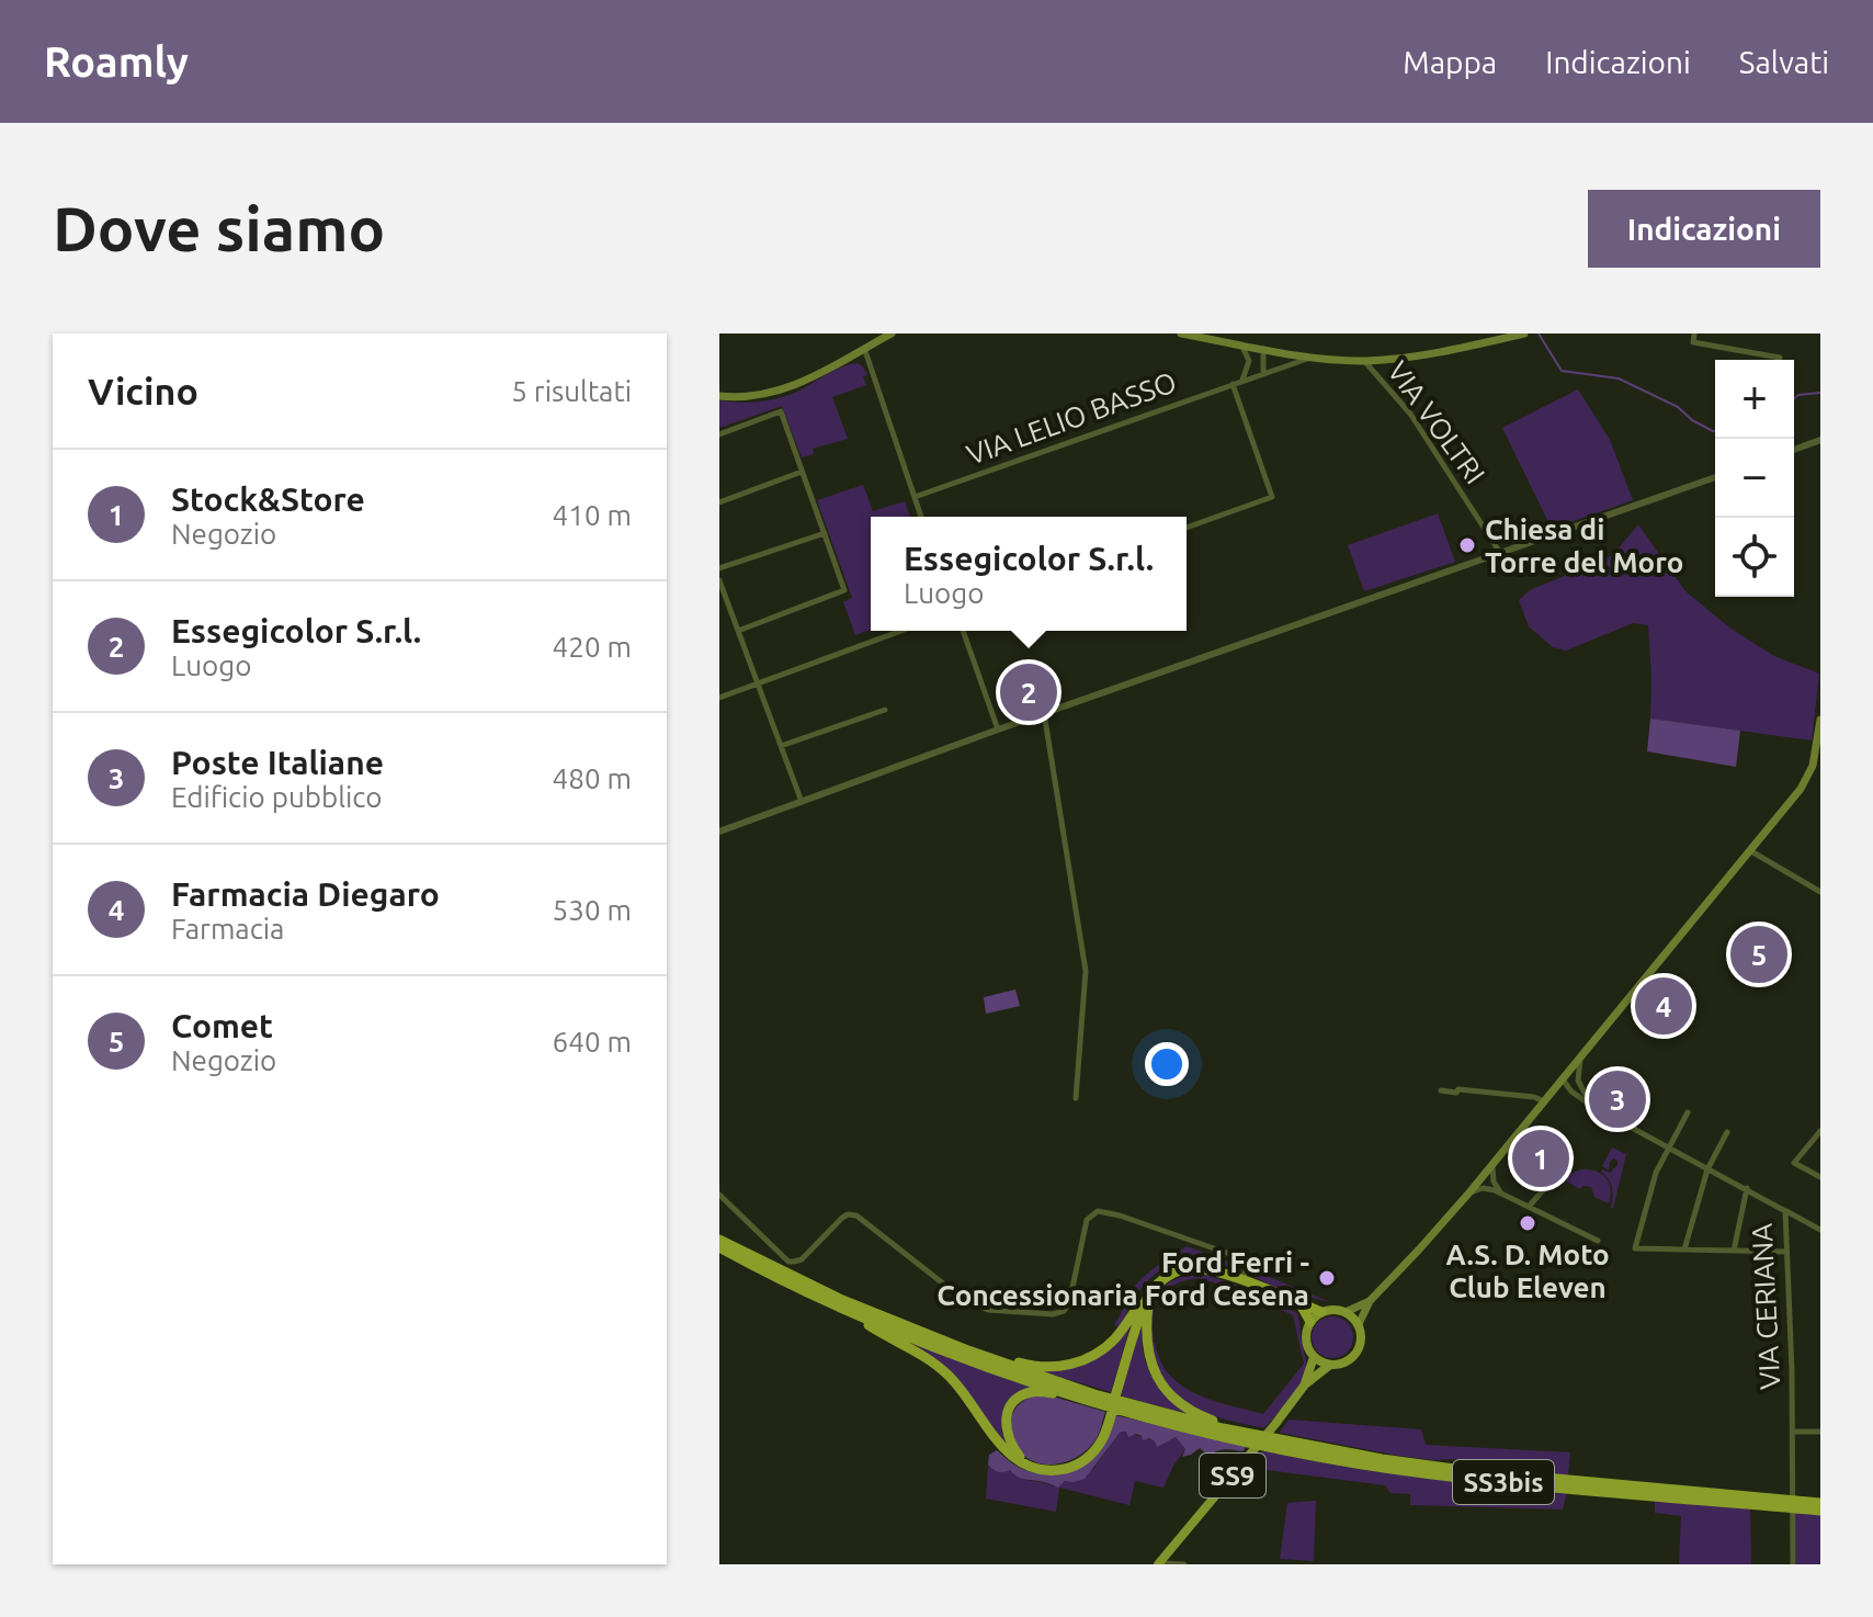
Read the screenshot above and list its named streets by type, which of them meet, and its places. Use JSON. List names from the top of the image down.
{
  "streets": {
    "highway": ["SS3bis"],
    "main road": ["SS9"],
    "street": ["VIA LELIO BASSO", "VIA VOLTRI", "VIA CERIANA"]
  },
  "places": ["Chiesa di Torre del Moro", "A.S. D. Moto Club Eleven", "Ford Ferri - Concessionaria Ford Cesena"],
  "page": {
    "header": "Roamly",
    "nav": ["Mappa", "Indicazioni", "Salvati"],
    "buttons": "Indicazioni",
    "title": "Dove siamo",
    "heading": ["Vicino", "5 risultati"],
    "map_buttons": ["+", "−"],
    "list": [
      {
        "mark": "1",
        "name": "Stock&Store",
        "note": "Negozio",
        "value": "410 m"
      },
      {
        "mark": "2",
        "name": "Essegicolor S.r.l.",
        "note": "Luogo",
        "value": "420 m"
      },
      {
        "mark": "3",
        "name": "Poste Italiane",
        "note": "Edificio pubblico",
        "value": "480 m"
      },
      {
        "mark": "4",
        "name": "Farmacia Diegaro",
        "note": "Farmacia",
        "value": "530 m"
      },
      {
        "mark": "5",
        "name": "Comet",
        "note": "Negozio",
        "value": "640 m"
      }
    ],
    "popup": ["Essegicolor S.r.l.", "Luogo"],
    "pins": [
      "2",
      "5",
      "4",
      "3",
      "1"
    ]
  }
}
